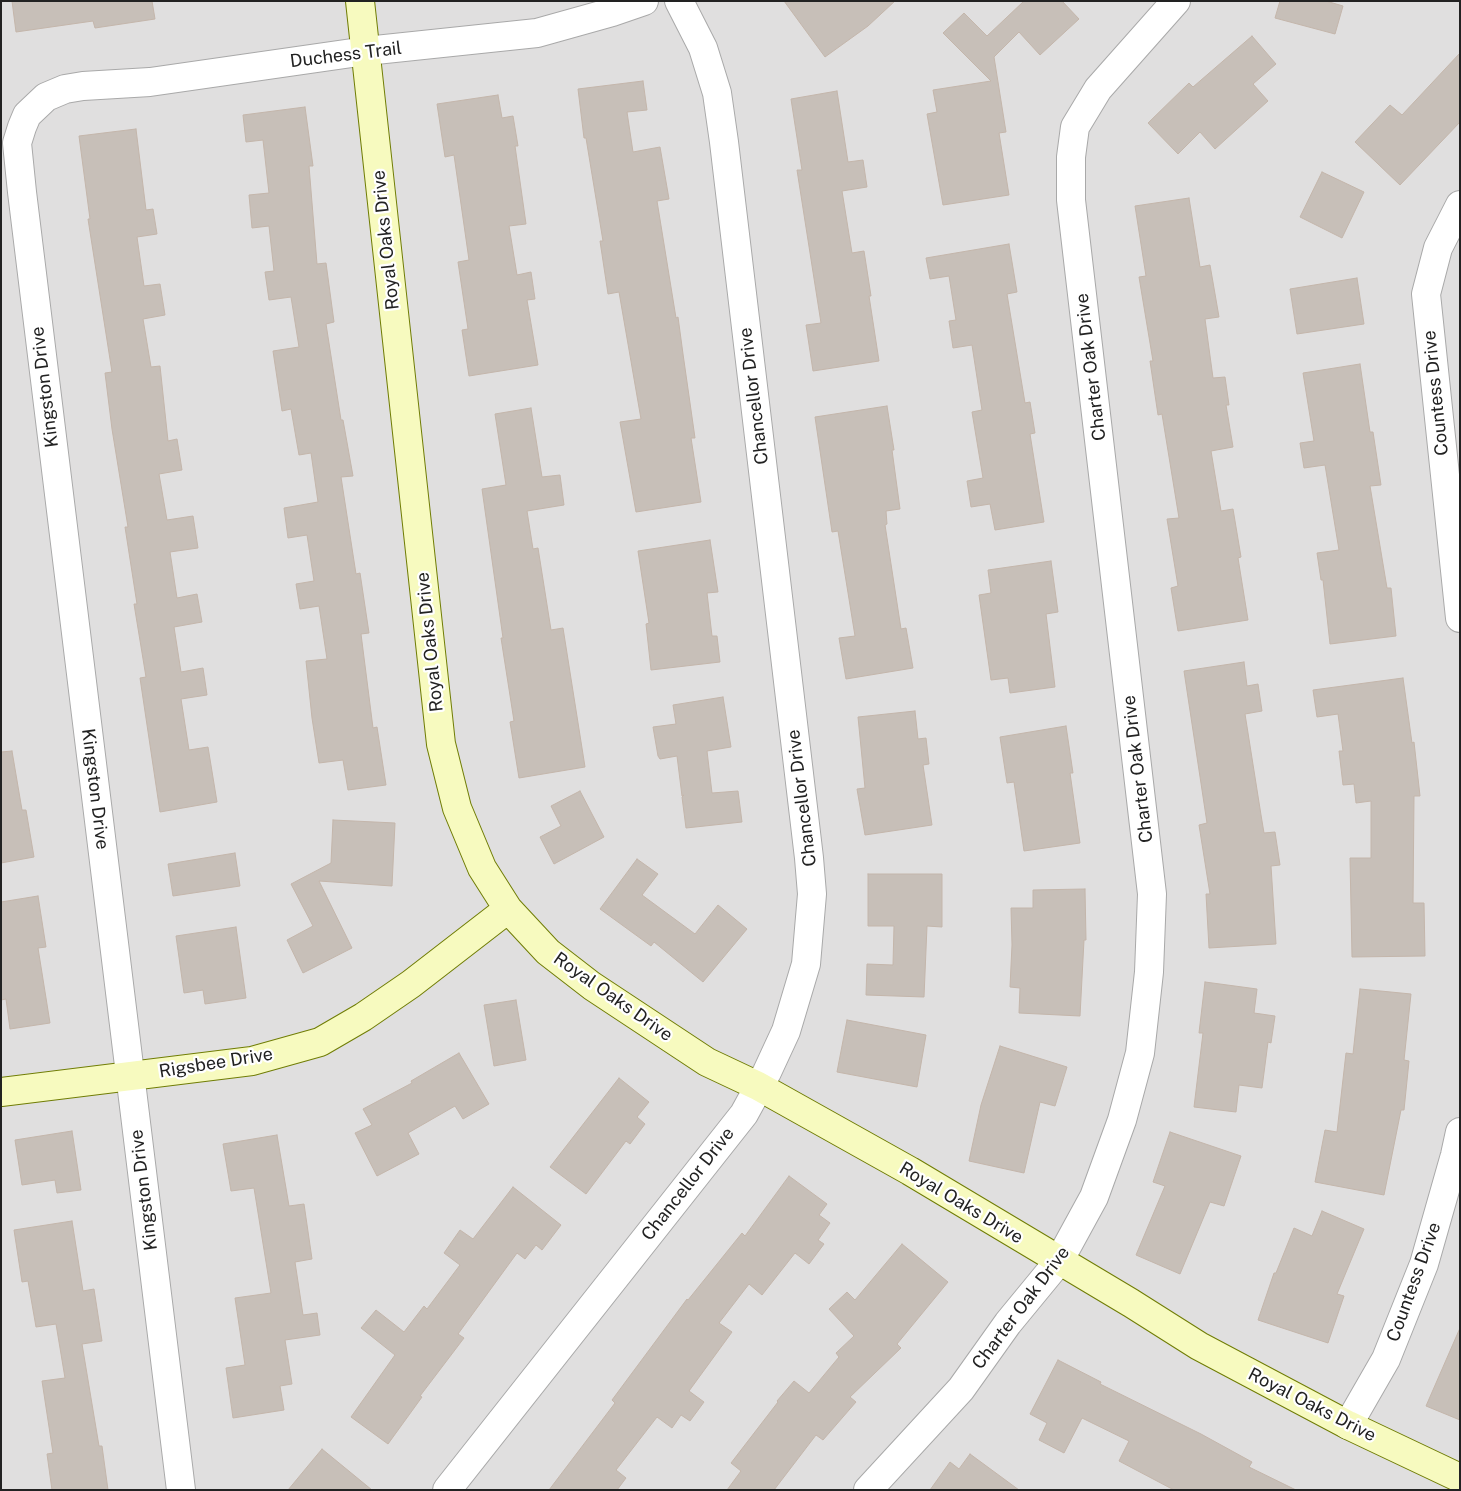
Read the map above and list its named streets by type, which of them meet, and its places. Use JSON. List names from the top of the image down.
{
  "streets": {
    "street": [
      "Duchess Trail",
      "Royal Oaks Drive",
      "Charter Oak Drive",
      "Kingston Drive",
      "Countess Drive",
      "Chancellor Drive",
      "Rigsbee Drive"
    ]
  },
  "crossings": [
    ["Duchess Trail", "Royal Oaks Drive"],
    ["Duchess Trail", "Kingston Drive"],
    ["Royal Oaks Drive", "Charter Oak Drive"],
    ["Royal Oaks Drive", "Countess Drive"],
    ["Royal Oaks Drive", "Chancellor Drive"],
    ["Royal Oaks Drive", "Rigsbee Drive"],
    ["Kingston Drive", "Rigsbee Drive"]
  ]
}
